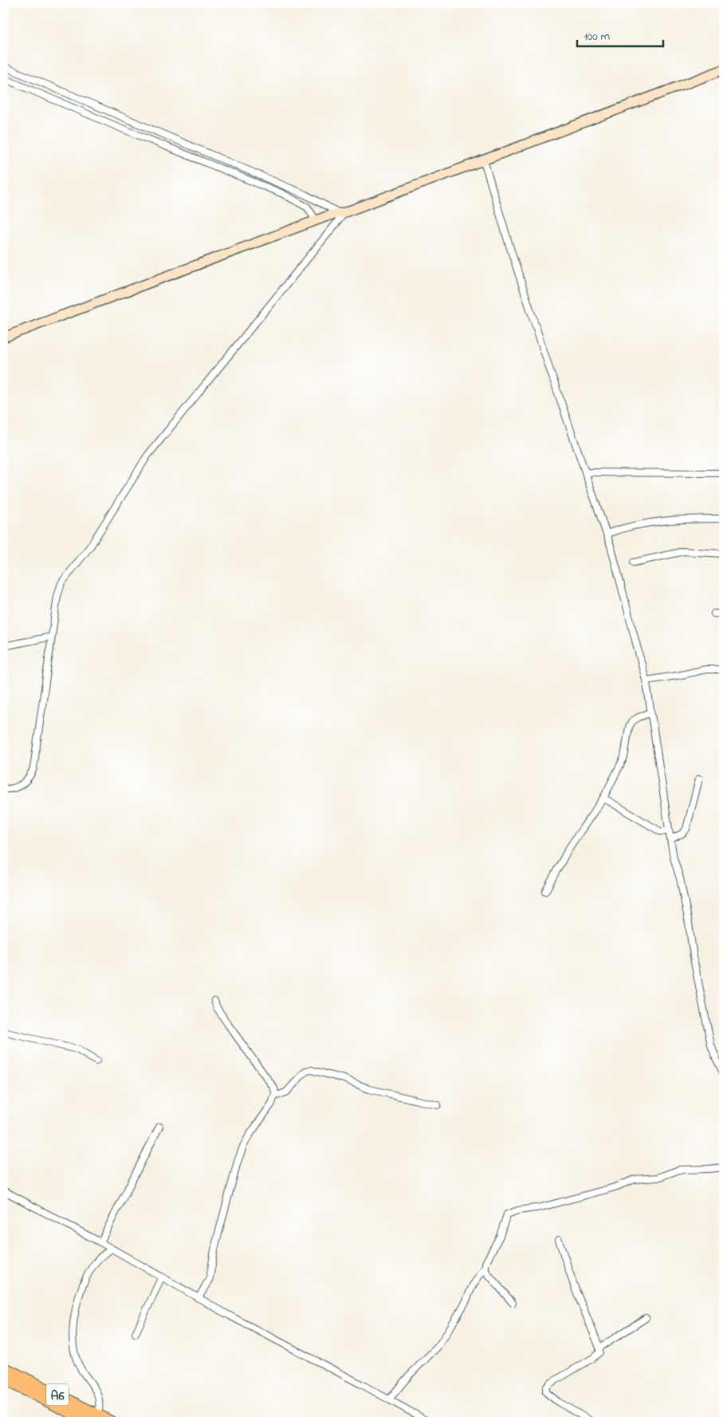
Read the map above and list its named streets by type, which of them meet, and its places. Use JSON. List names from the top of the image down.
{
  "streets": {
    "highway": ["A6"]
  },
  "scale_bar": "100 m"
}
